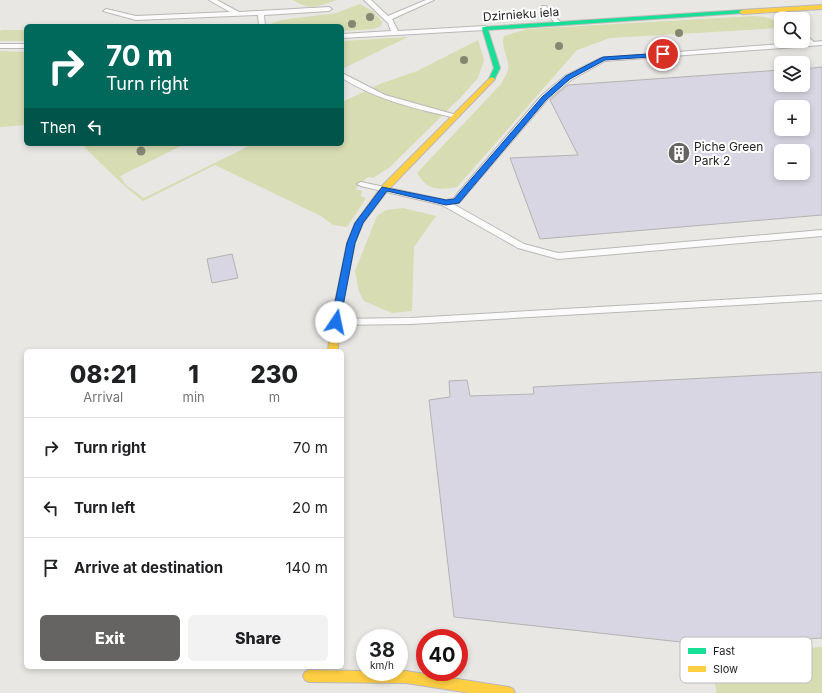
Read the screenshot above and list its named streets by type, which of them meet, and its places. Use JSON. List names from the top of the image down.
{
  "streets": {
    "street": ["Dzirnieku iela"]
  },
  "places": {
    "building": ["Piche Green Park 2"]
  },
  "legend": ["Fast", "Slow"],
  "page": {
    "map_buttons": ["+", "−"],
    "turn": ["70 m", "Turn right"],
    "then": "Then",
    "eta": [
      "08:21",
      "Arrival",
      "1",
      "min",
      "230",
      "m"
    ],
    "list": [
      {
        "name": "Turn right",
        "value": "70 m"
      },
      {
        "name": "Turn left",
        "value": "20 m"
      },
      {
        "name": "Arrive at destination",
        "value": "140 m"
      }
    ],
    "buttons": ["Exit", "Share"],
    "speed": "38 km/h",
    "limit": "40"
  }
}
